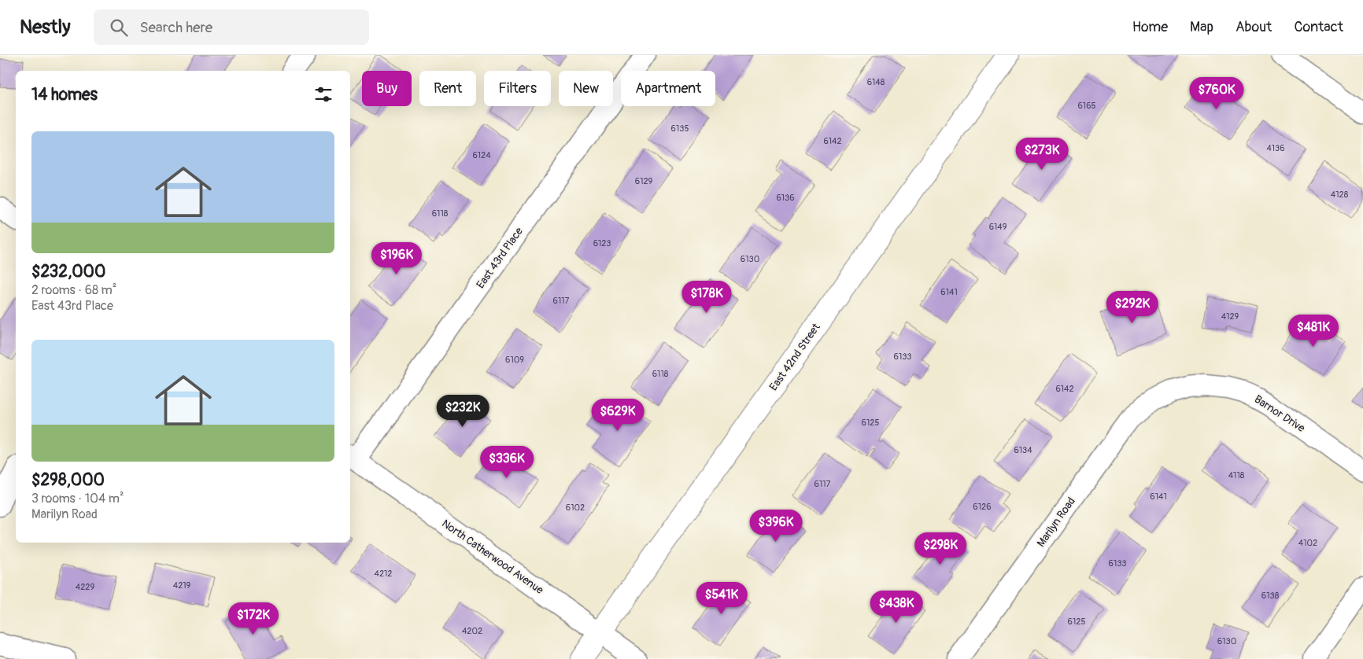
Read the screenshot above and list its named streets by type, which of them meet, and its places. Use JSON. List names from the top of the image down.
{
  "streets": {
    "street": [
      "East 43rd Place",
      "East 42nd Street",
      "Barnor Drive",
      "Marilyn Road",
      "North Catherwood Avenue"
    ]
  },
  "crossings": [
    ["East 43rd Place", "North Catherwood Avenue"],
    ["East 42nd Street", "North Catherwood Avenue"],
    ["Barnor Drive", "Marilyn Road"]
  ],
  "house_numbers": [
    "6148",
    "6165",
    "6135",
    "6142",
    "4136",
    "6124",
    "6129",
    "4128",
    "6136",
    "6118",
    "6149",
    "6123",
    "6130",
    "6141",
    "6117",
    "4129",
    "6133",
    "6109",
    "6118",
    "6142",
    "6125",
    "6134",
    "4118",
    "6117",
    "6141",
    "6126",
    "6102",
    "4102",
    "6133",
    "4212",
    "4219",
    "4229",
    "6138",
    "6125",
    "4202",
    "6130"
  ],
  "page": {
    "header": "Nestly",
    "search": "Search here",
    "nav": [
      "Home",
      "Map",
      "About",
      "Contact"
    ],
    "chip": [
      "Buy",
      "Rent",
      "Filters",
      "New",
      "Apartment"
    ],
    "heading": "14 homes",
    "price": [
      "$760K",
      "$273K",
      "$196K",
      "$178K",
      "$292K",
      "$481K",
      "$232K",
      "$629K",
      "$336K",
      "$396K",
      "$298K",
      "$541K",
      "$438K",
      "$172K"
    ],
    "list": [
      {
        "name": "$232,000",
        "note": "2 rooms · 68 m² · East 43rd Place"
      },
      {
        "name": "$298,000",
        "note": "3 rooms · 104 m² · Marilyn Road"
      }
    ]
  }
}
